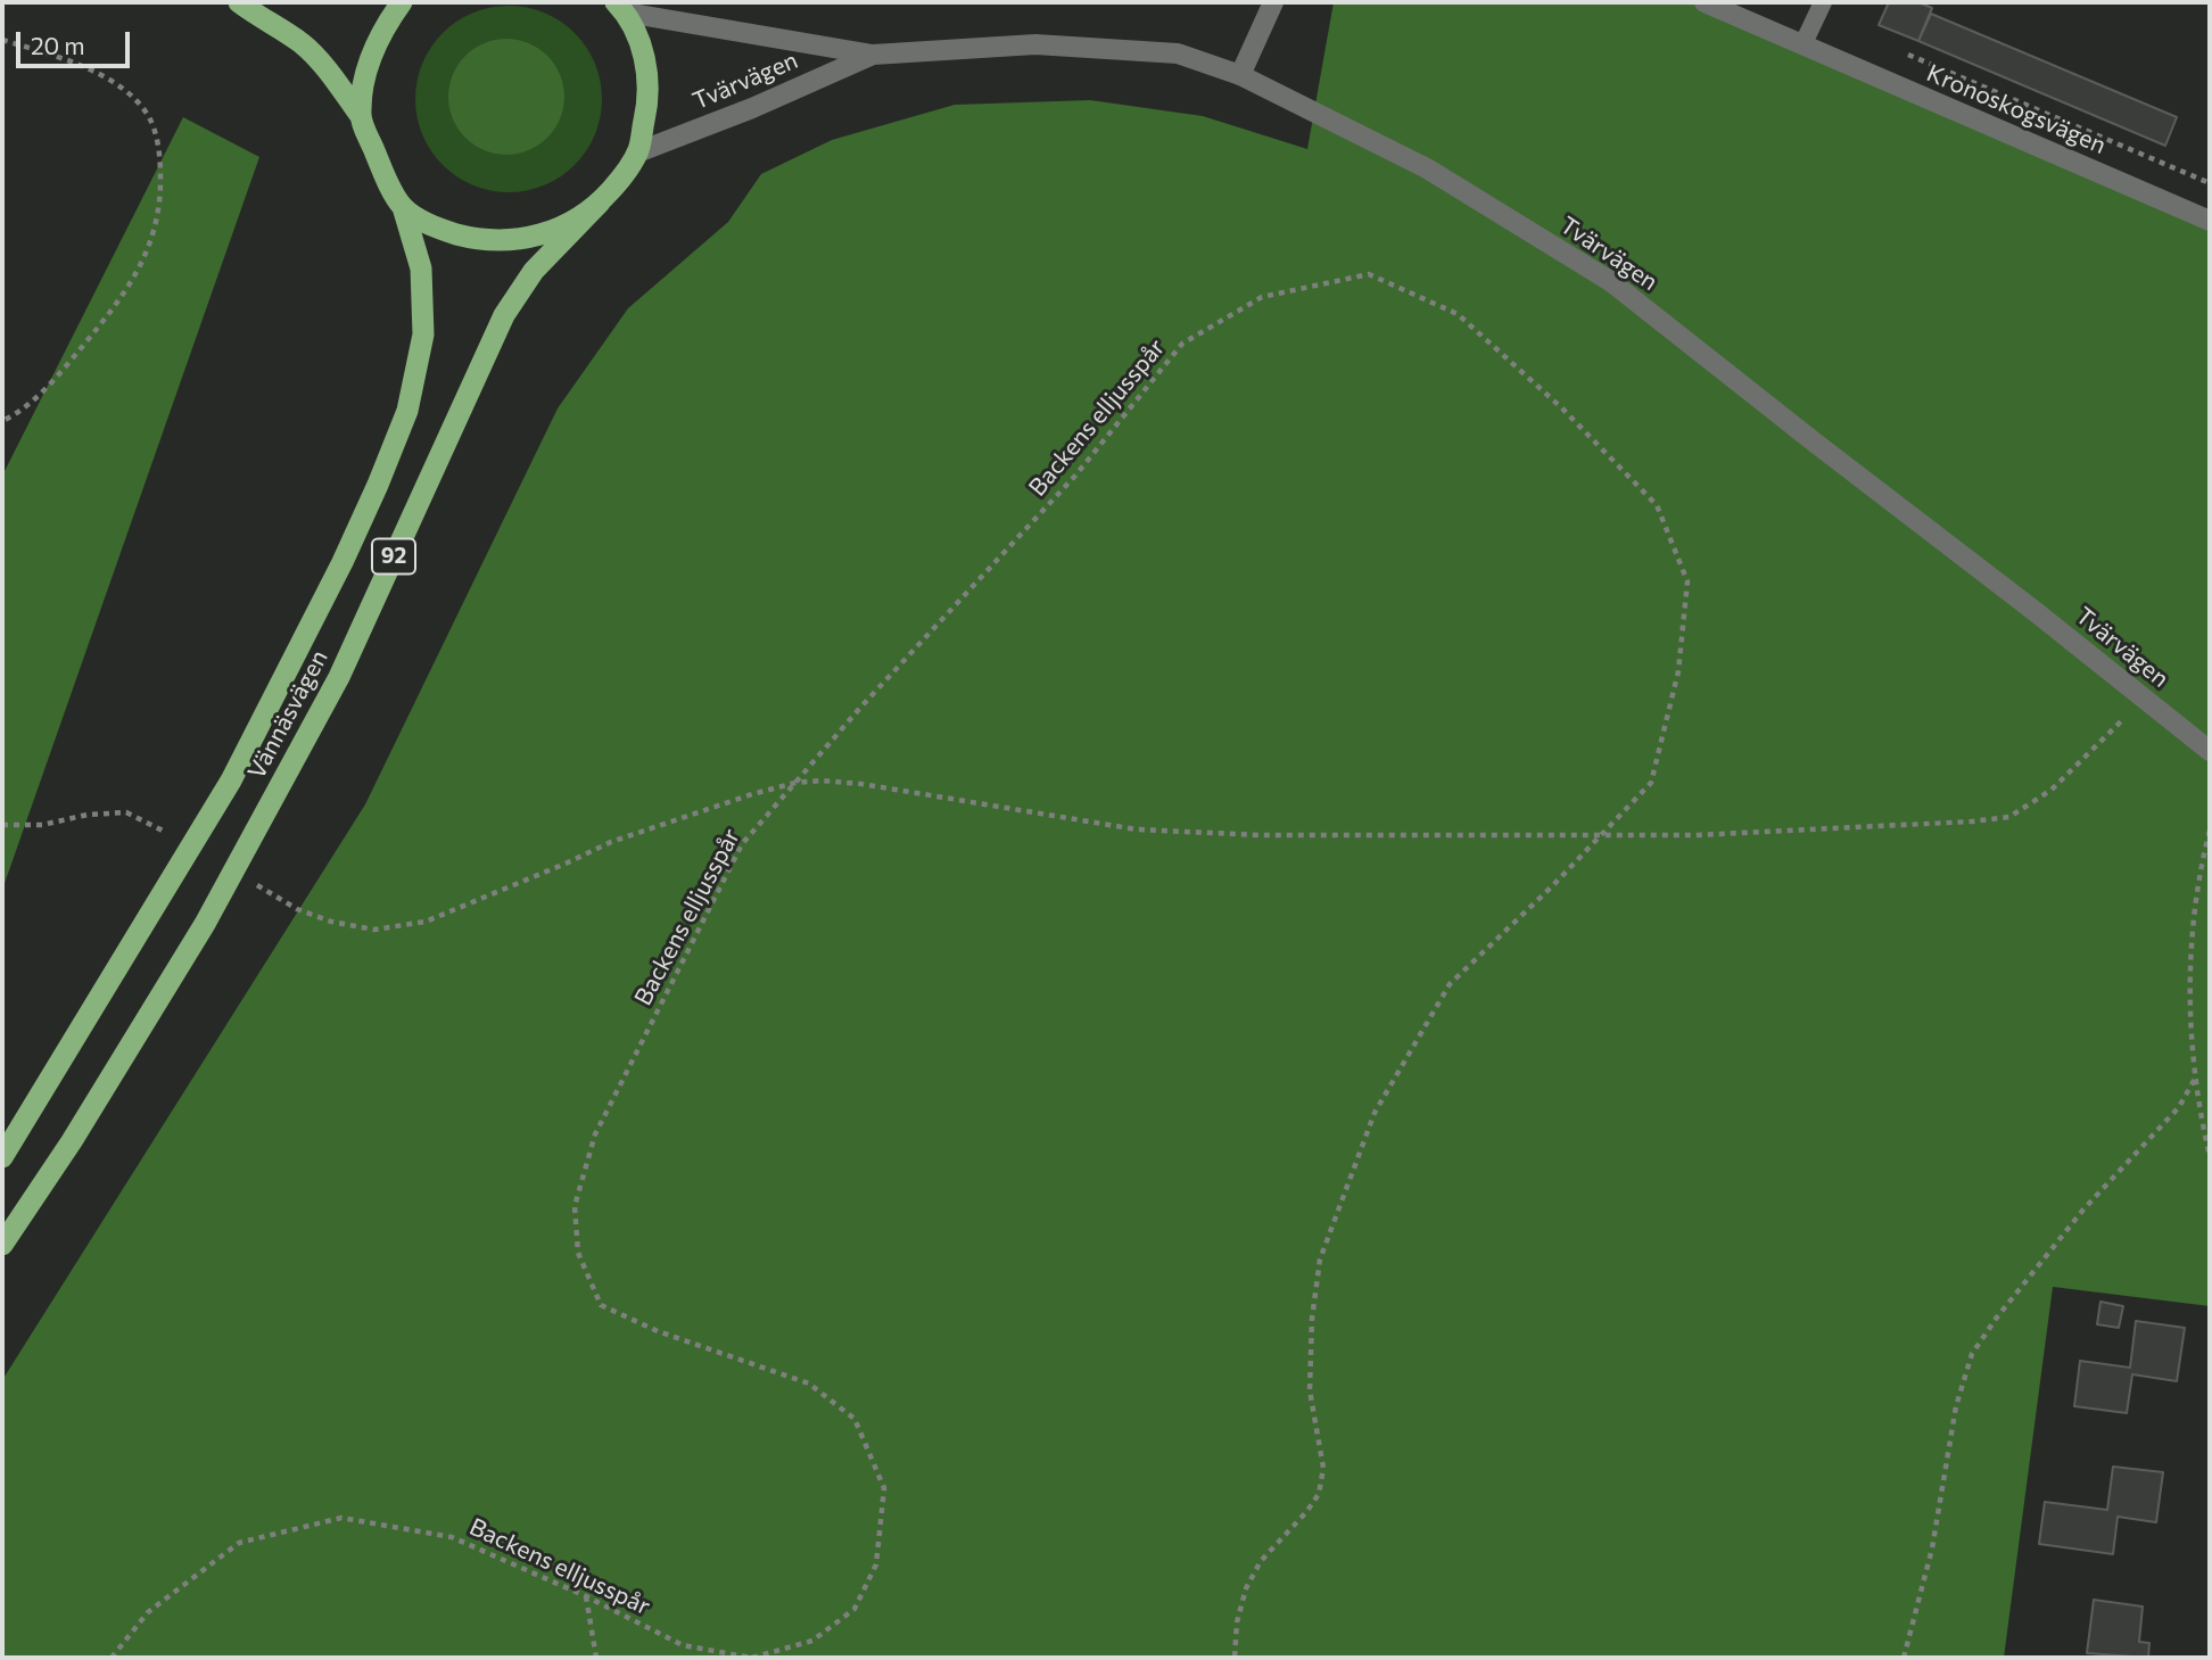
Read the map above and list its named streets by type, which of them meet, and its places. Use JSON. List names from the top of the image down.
{
  "streets": {
    "highway": ["92", "Vännäsvägen"],
    "street": ["Tvärvägen", "Kronoskogsvägen"],
    "path": ["Backens elljusspår"]
  },
  "crossings": [
    ["Tvärvägen", "92"],
    ["92", "Vännäsvägen"]
  ],
  "scale_bar": "20 m"
}
